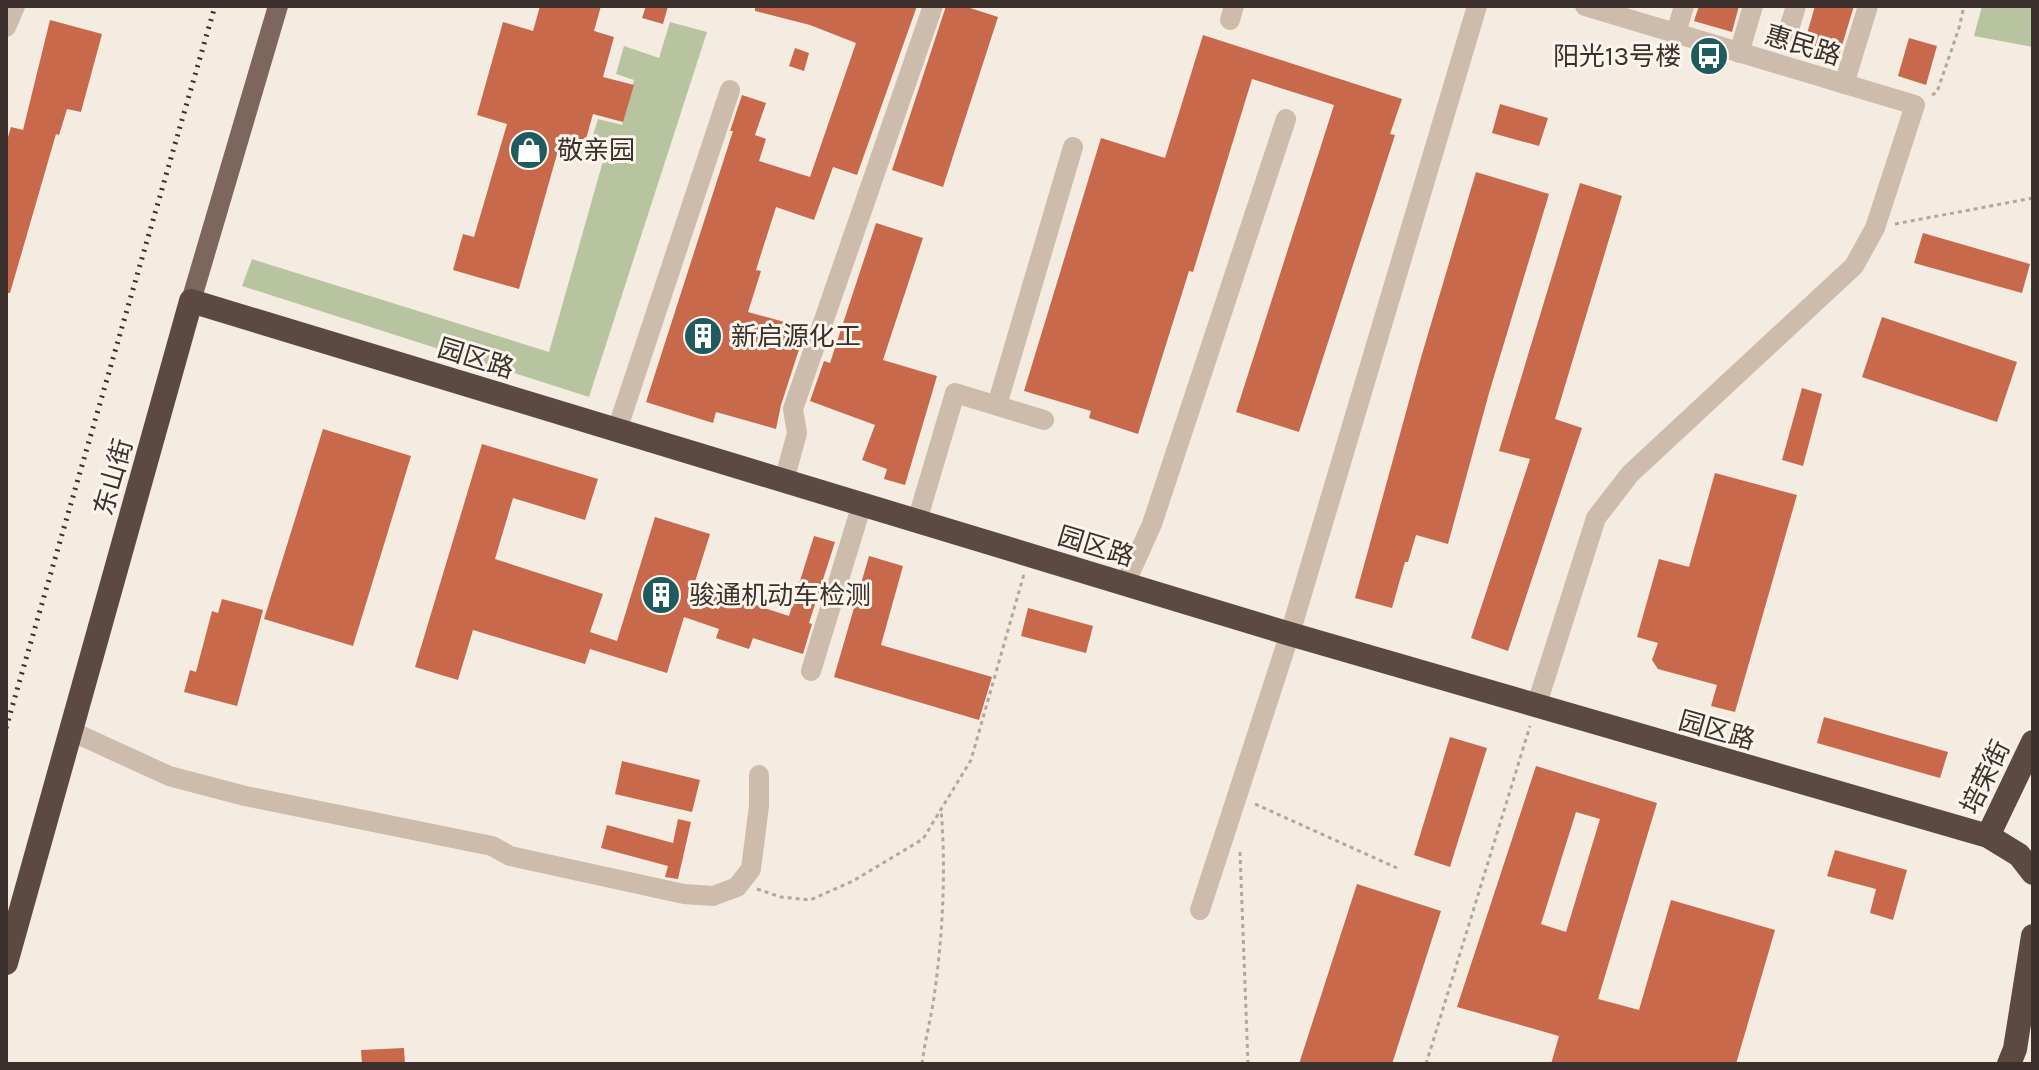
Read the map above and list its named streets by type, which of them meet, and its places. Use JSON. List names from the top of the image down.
{
  "streets": {
    "highway": ["园区路", "东山街", "培荣街"],
    "street": ["惠民路"]
  },
  "crossings": [
    ["园区路", "东山街"],
    ["园区路", "培荣街"]
  ],
  "places": {
    "bus stop": ["阳光13号楼"],
    "shop": ["敬亲园"],
    "building": ["新启源化工", "骏通机动车检测"]
  }
}
